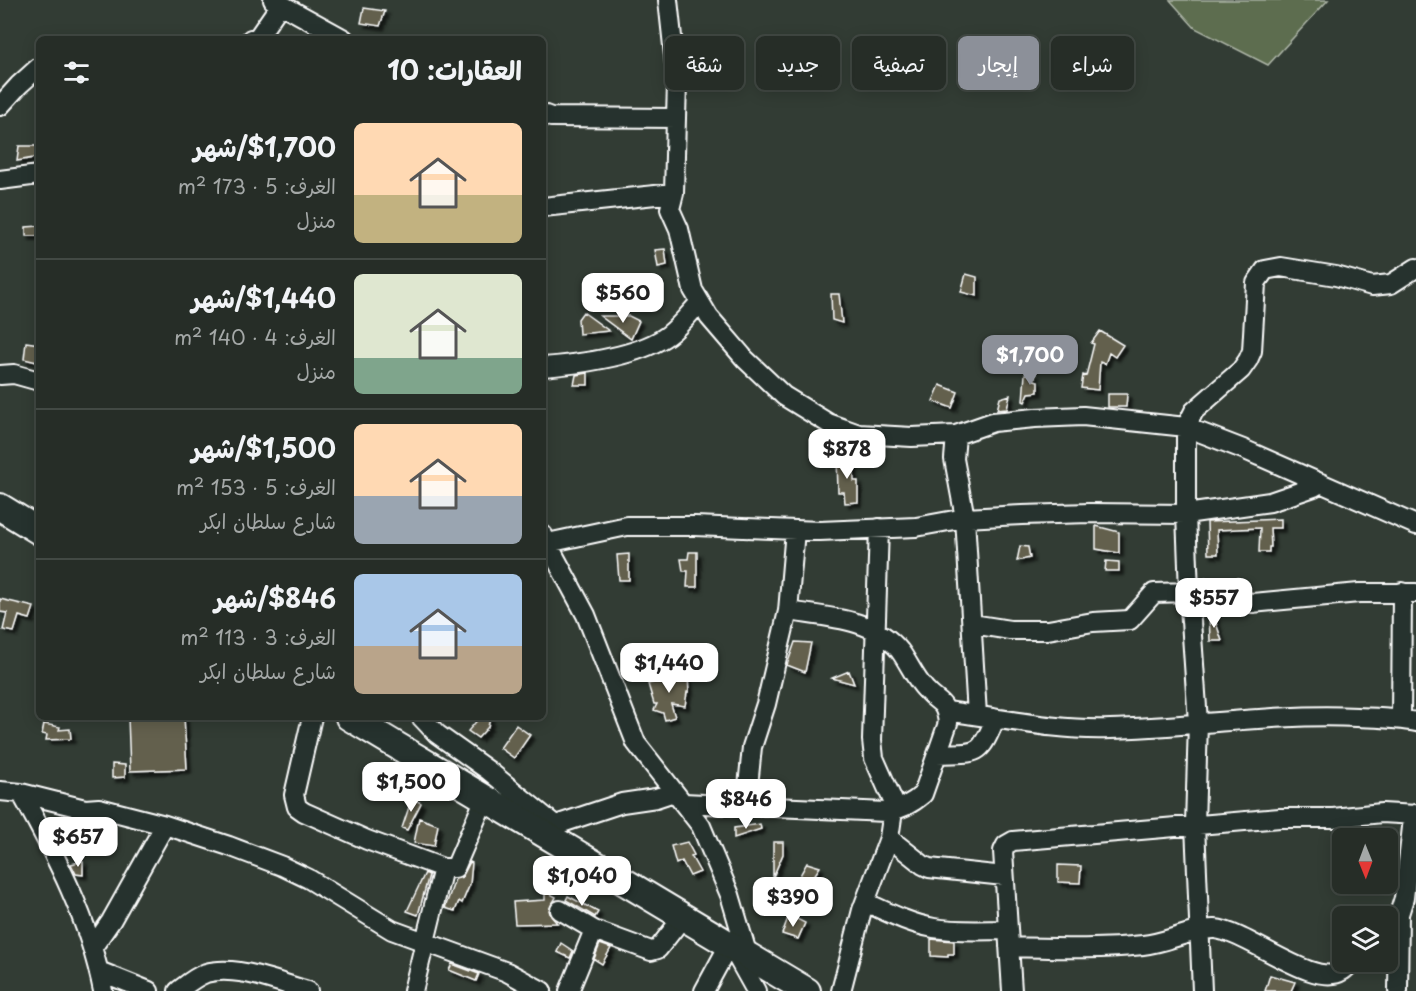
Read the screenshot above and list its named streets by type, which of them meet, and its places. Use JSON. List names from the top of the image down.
{
  "north": "bottom",
  "page": {
    "chip": [
      "شراء",
      "إيجار",
      "تصفية",
      "جديد",
      "شقة"
    ],
    "heading": "العقارات: 10",
    "list": [
      {
        "name": "$1,700/شهر",
        "note": "الغرف: 5 · 173 m² · منزل"
      },
      {
        "name": "$1,440/شهر",
        "note": "الغرف: 4 · 140 m² · منزل"
      },
      {
        "name": "$1,500/شهر",
        "note": "الغرف: 5 · 153 m² · شارع سلطان ابكر"
      },
      {
        "name": "$846/شهر",
        "note": "الغرف: 3 · 113 m² · شارع سلطان ابكر"
      }
    ],
    "price": [
      "$560",
      "$1,700",
      "$878",
      "$557",
      "$1,440",
      "$1,500",
      "$846",
      "$657",
      "$1,040",
      "$390"
    ]
  }
}
